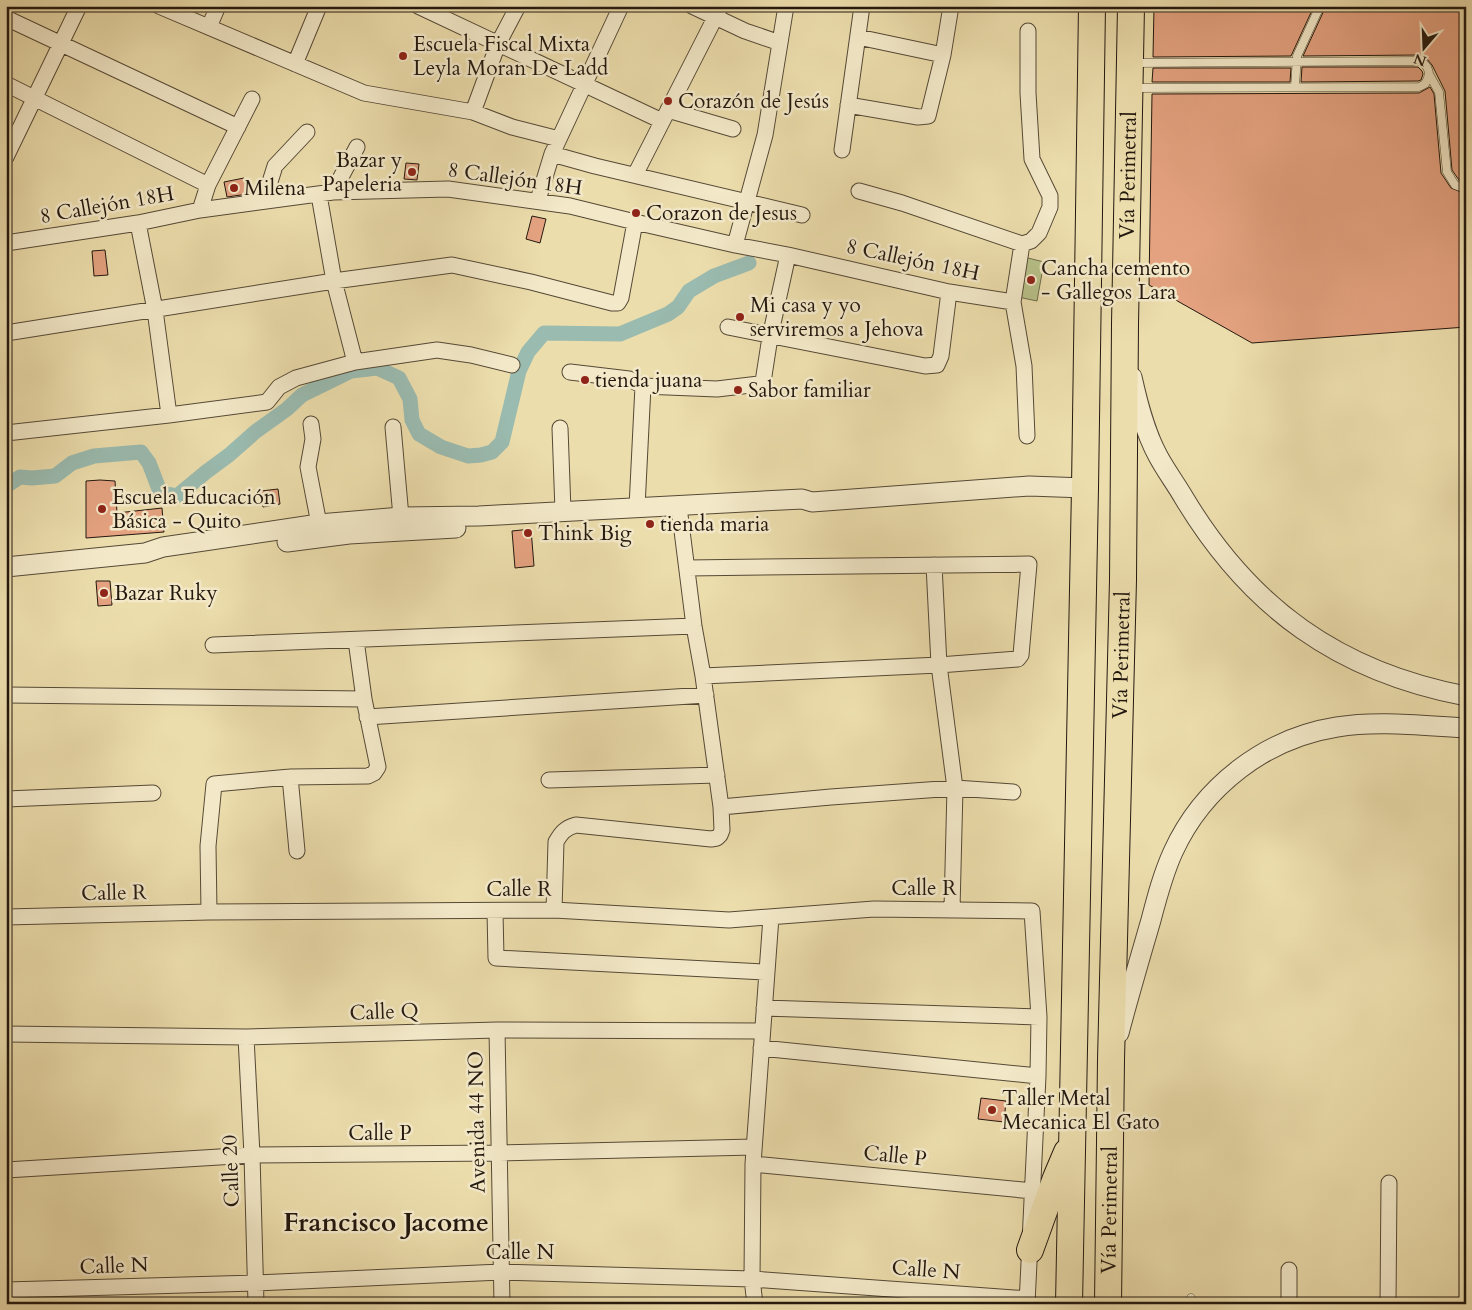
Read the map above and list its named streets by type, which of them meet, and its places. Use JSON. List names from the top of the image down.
{
  "streets": {
    "highway": ["Vía Perimetral"],
    "street": [
      "8 Callejón 18H",
      "Calle R",
      "Calle Q",
      "Avenida 44 NO",
      "Calle P",
      "Calle 20",
      "Calle N"
    ]
  },
  "crossings": [
    ["Calle Q", "Avenida 44 NO"],
    ["Calle Q", "Calle 20"],
    ["Avenida 44 NO", "Calle P"],
    ["Avenida 44 NO", "Calle N"],
    ["Calle P", "Calle 20"],
    ["Calle 20", "Calle N"]
  ],
  "districts": ["Francisco Jacome"],
  "places": [
    "Escuela Fiscal Mixta Leyla Moran De Ladd",
    "Corazón de Jesús",
    "Bazar y Papeleria",
    "Milena",
    "Corazon de Jesus",
    "Cancha cemento - Gallegos Lara",
    "Mi casa y yo serviremos a Jehova",
    "tienda juana",
    "Sabor familiar",
    "Escuela Educación Básica - Quito",
    "tienda maria",
    "Think Big",
    "Bazar Ruky",
    "Taller Metal Mecanica El Gato"
  ],
  "north": "bottom"
}
